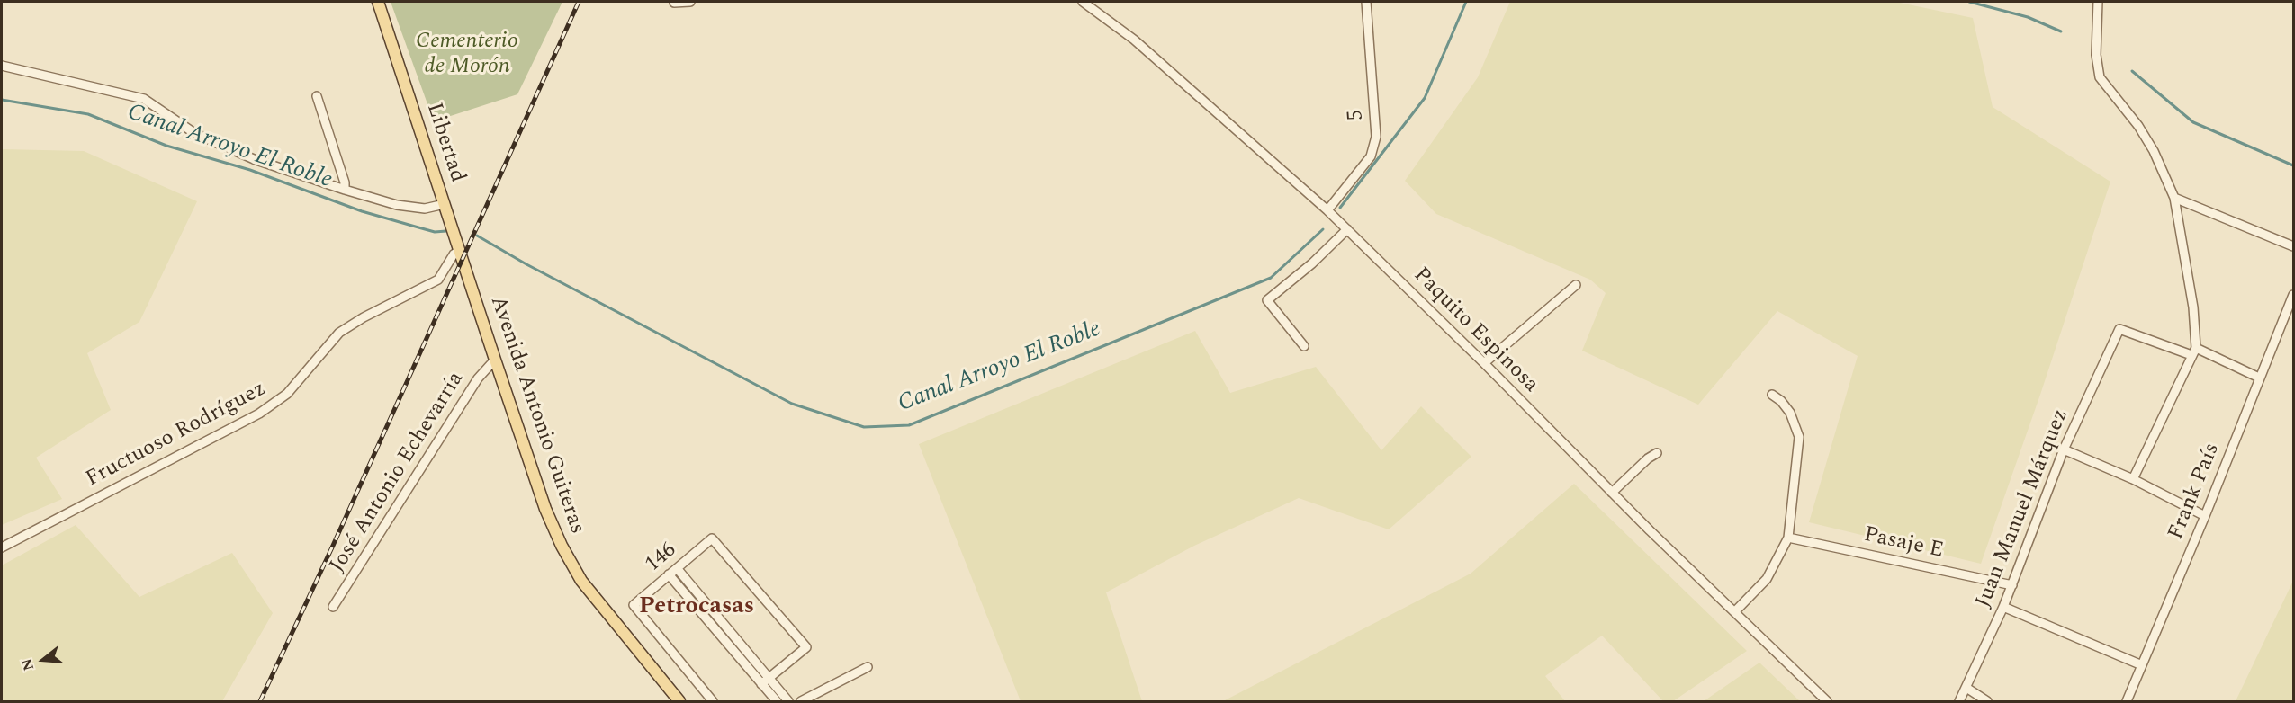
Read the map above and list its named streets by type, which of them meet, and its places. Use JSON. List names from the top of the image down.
{
  "streets": {
    "main road": ["Libertad", "Avenida Antonio Guiteras"],
    "street": [
      "5",
      "Paquito Espinosa",
      "Fructuoso Rodríguez",
      "José Antonio Echevarría",
      "Frank País",
      "Juan Manuel Márquez",
      "Pasaje E",
      "146"
    ]
  },
  "crossings": [
    ["5", "Paquito Espinosa"],
    ["Libertad", "Avenida Antonio Guiteras"],
    ["Avenida Antonio Guiteras", "Fructuoso Rodríguez"],
    ["Avenida Antonio Guiteras", "José Antonio Echevarría"],
    ["Juan Manuel Márquez", "Pasaje E"]
  ],
  "districts": ["Petrocasas"],
  "water": ["Canal Arroyo El Roble"],
  "parks": ["Cementerio de Morón"],
  "north": "left"
}
